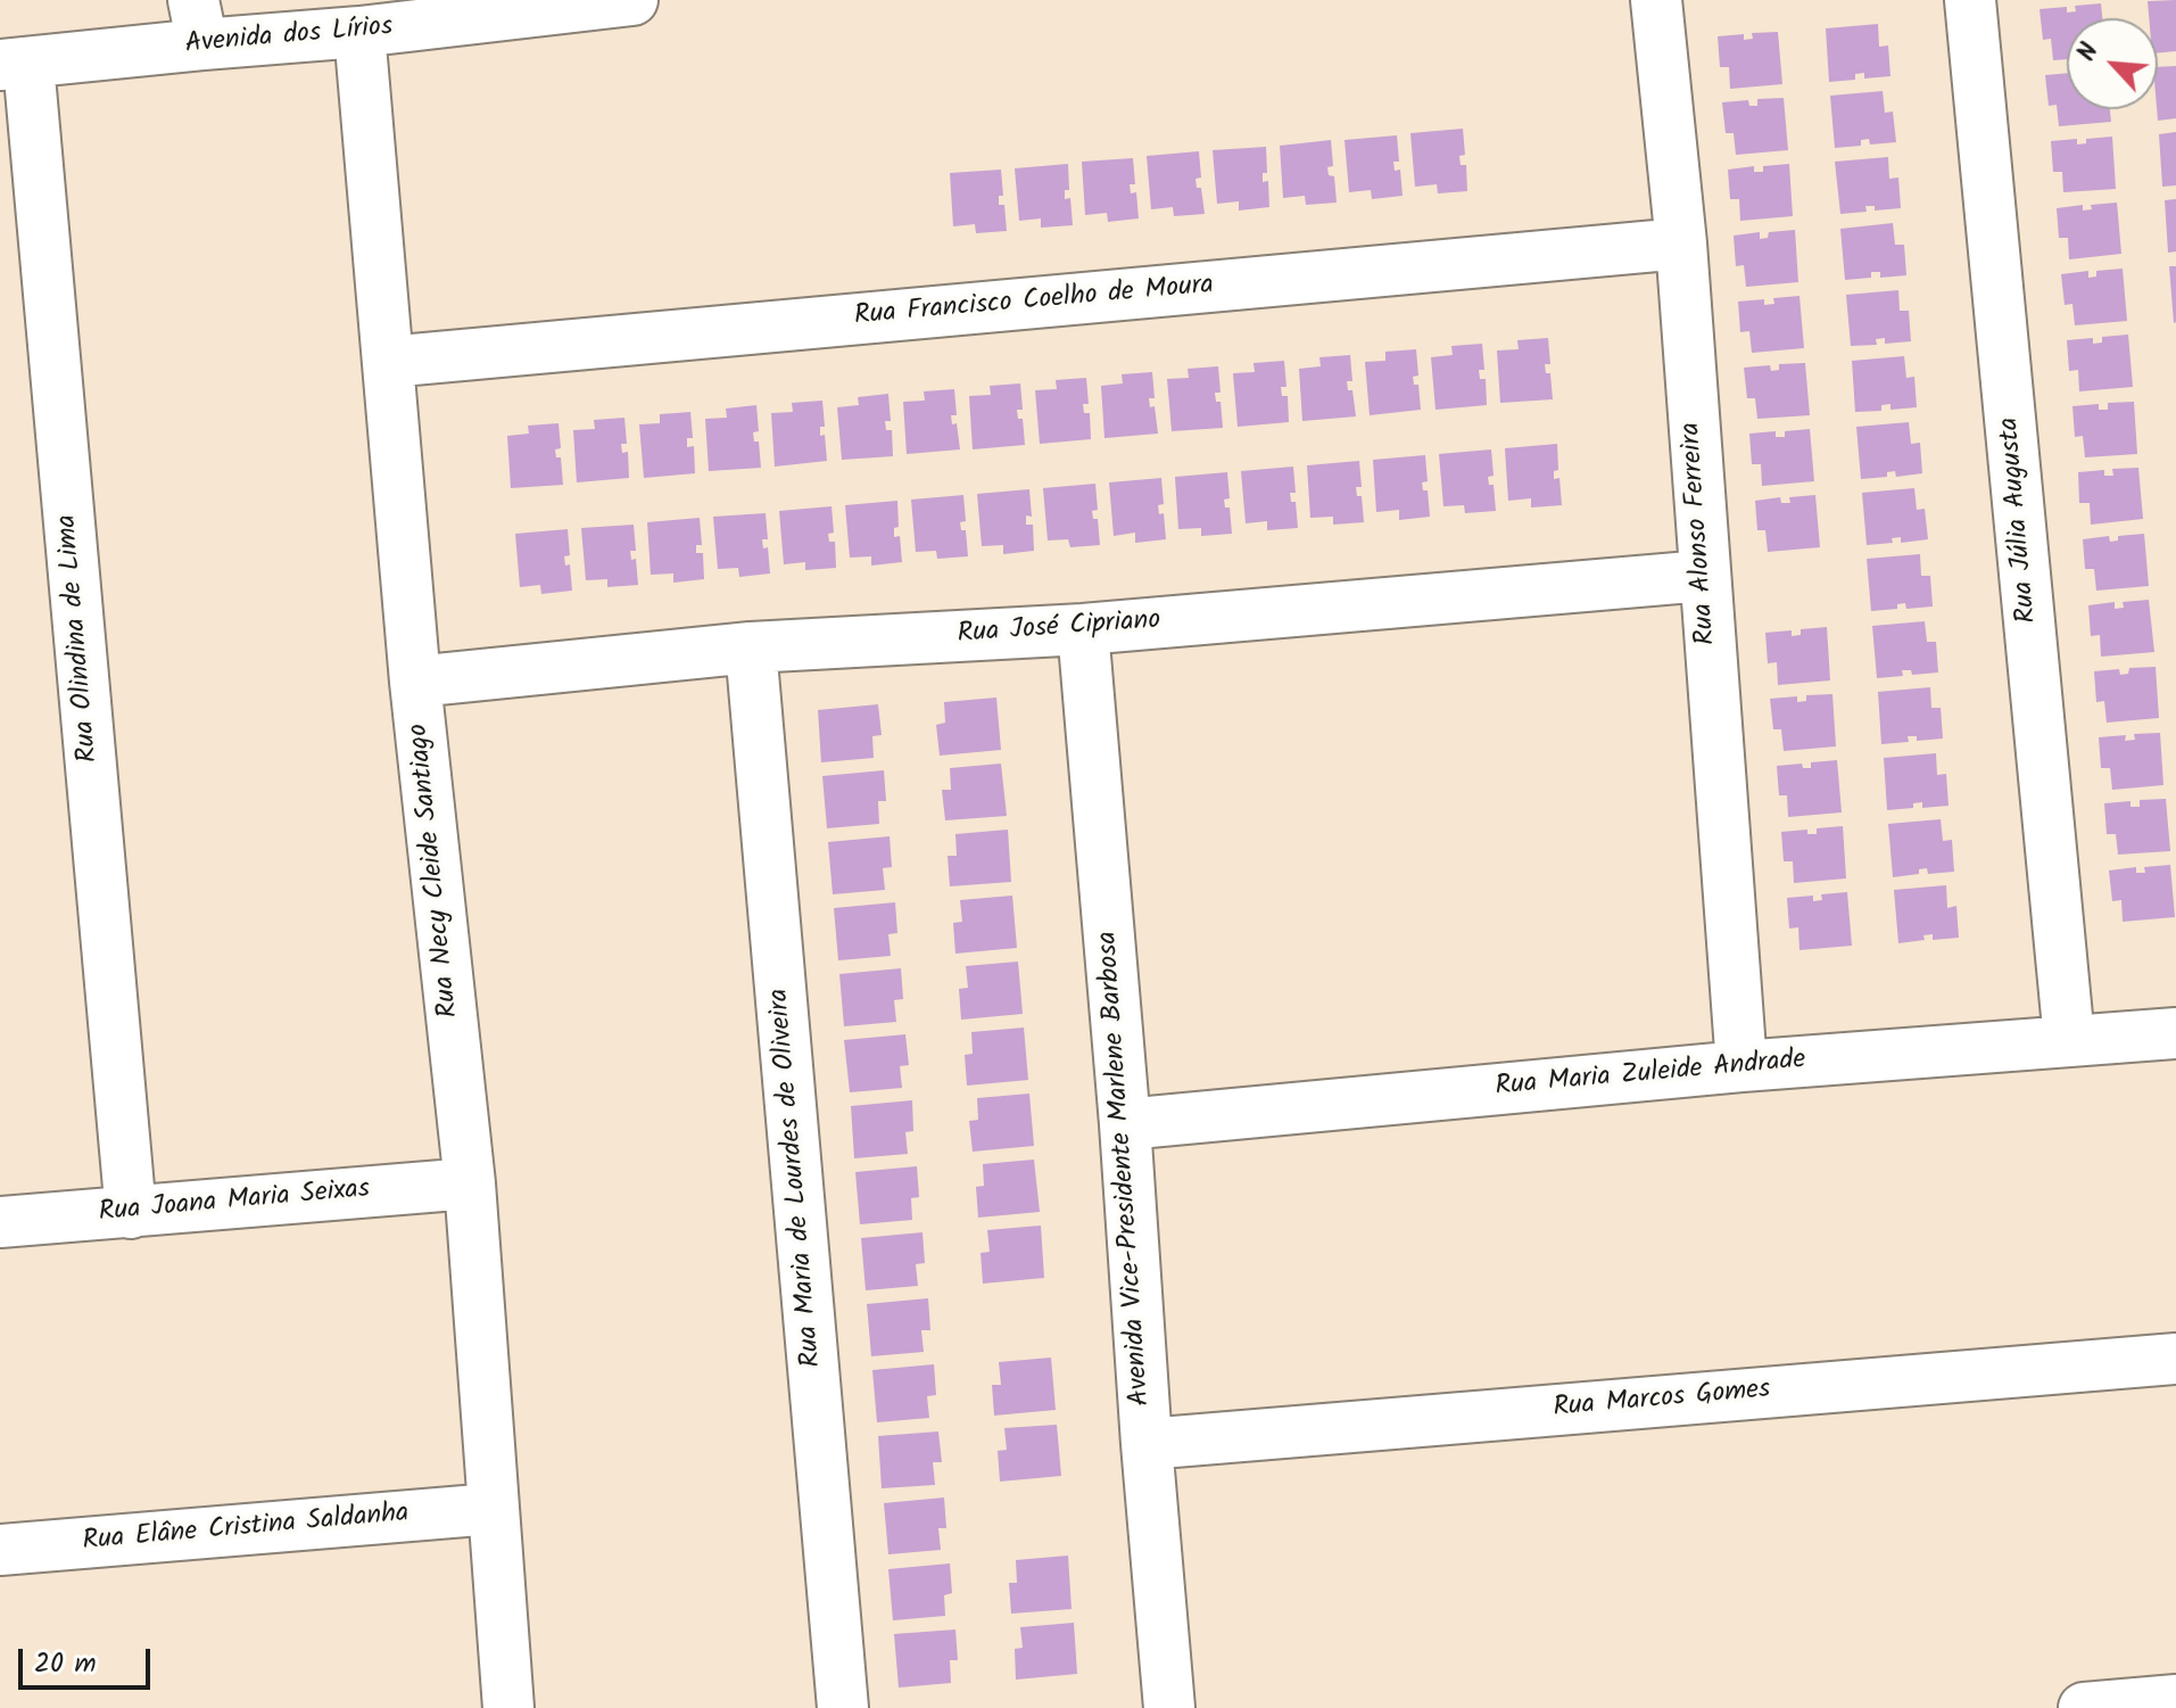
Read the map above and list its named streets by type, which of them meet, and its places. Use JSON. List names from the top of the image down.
{
  "streets": {
    "street": [
      "Avenida dos Lírios",
      "Rua Francisco Coelho de Moura",
      "Rua Júlia Augusta",
      "Rua Alonso Ferreira",
      "Rua José Cipriano",
      "Rua Olindina de Lima",
      "Rua Necy Cleide Santiago",
      "Rua Maria Zuleide Andrade",
      "Avenida Vice-Presidente Marlene Barbosa",
      "Rua Maria de Lourdes de Oliveira",
      "Rua Joana Maria Seixas",
      "Rua Marcos Gomes",
      "Rua Elâne Cristina Saldanha"
    ]
  },
  "crossings": [
    ["Avenida dos Lírios", "Rua Olindina de Lima"],
    ["Avenida dos Lírios", "Rua Necy Cleide Santiago"],
    ["Rua Francisco Coelho de Moura", "Rua Alonso Ferreira"],
    ["Rua Francisco Coelho de Moura", "Rua Necy Cleide Santiago"],
    ["Rua Júlia Augusta", "Rua Maria Zuleide Andrade"],
    ["Rua Alonso Ferreira", "Rua José Cipriano"],
    ["Rua Alonso Ferreira", "Rua Maria Zuleide Andrade"],
    ["Rua José Cipriano", "Rua Necy Cleide Santiago"],
    ["Rua José Cipriano", "Avenida Vice-Presidente Marlene Barbosa"],
    ["Rua José Cipriano", "Rua Maria de Lourdes de Oliveira"],
    ["Rua Olindina de Lima", "Rua Joana Maria Seixas"],
    ["Rua Necy Cleide Santiago", "Rua Joana Maria Seixas"],
    ["Rua Necy Cleide Santiago", "Rua Elâne Cristina Saldanha"],
    ["Rua Maria Zuleide Andrade", "Avenida Vice-Presidente Marlene Barbosa"],
    ["Avenida Vice-Presidente Marlene Barbosa", "Rua Marcos Gomes"]
  ],
  "scale_bar": "20 m",
  "north": "top left"
}
